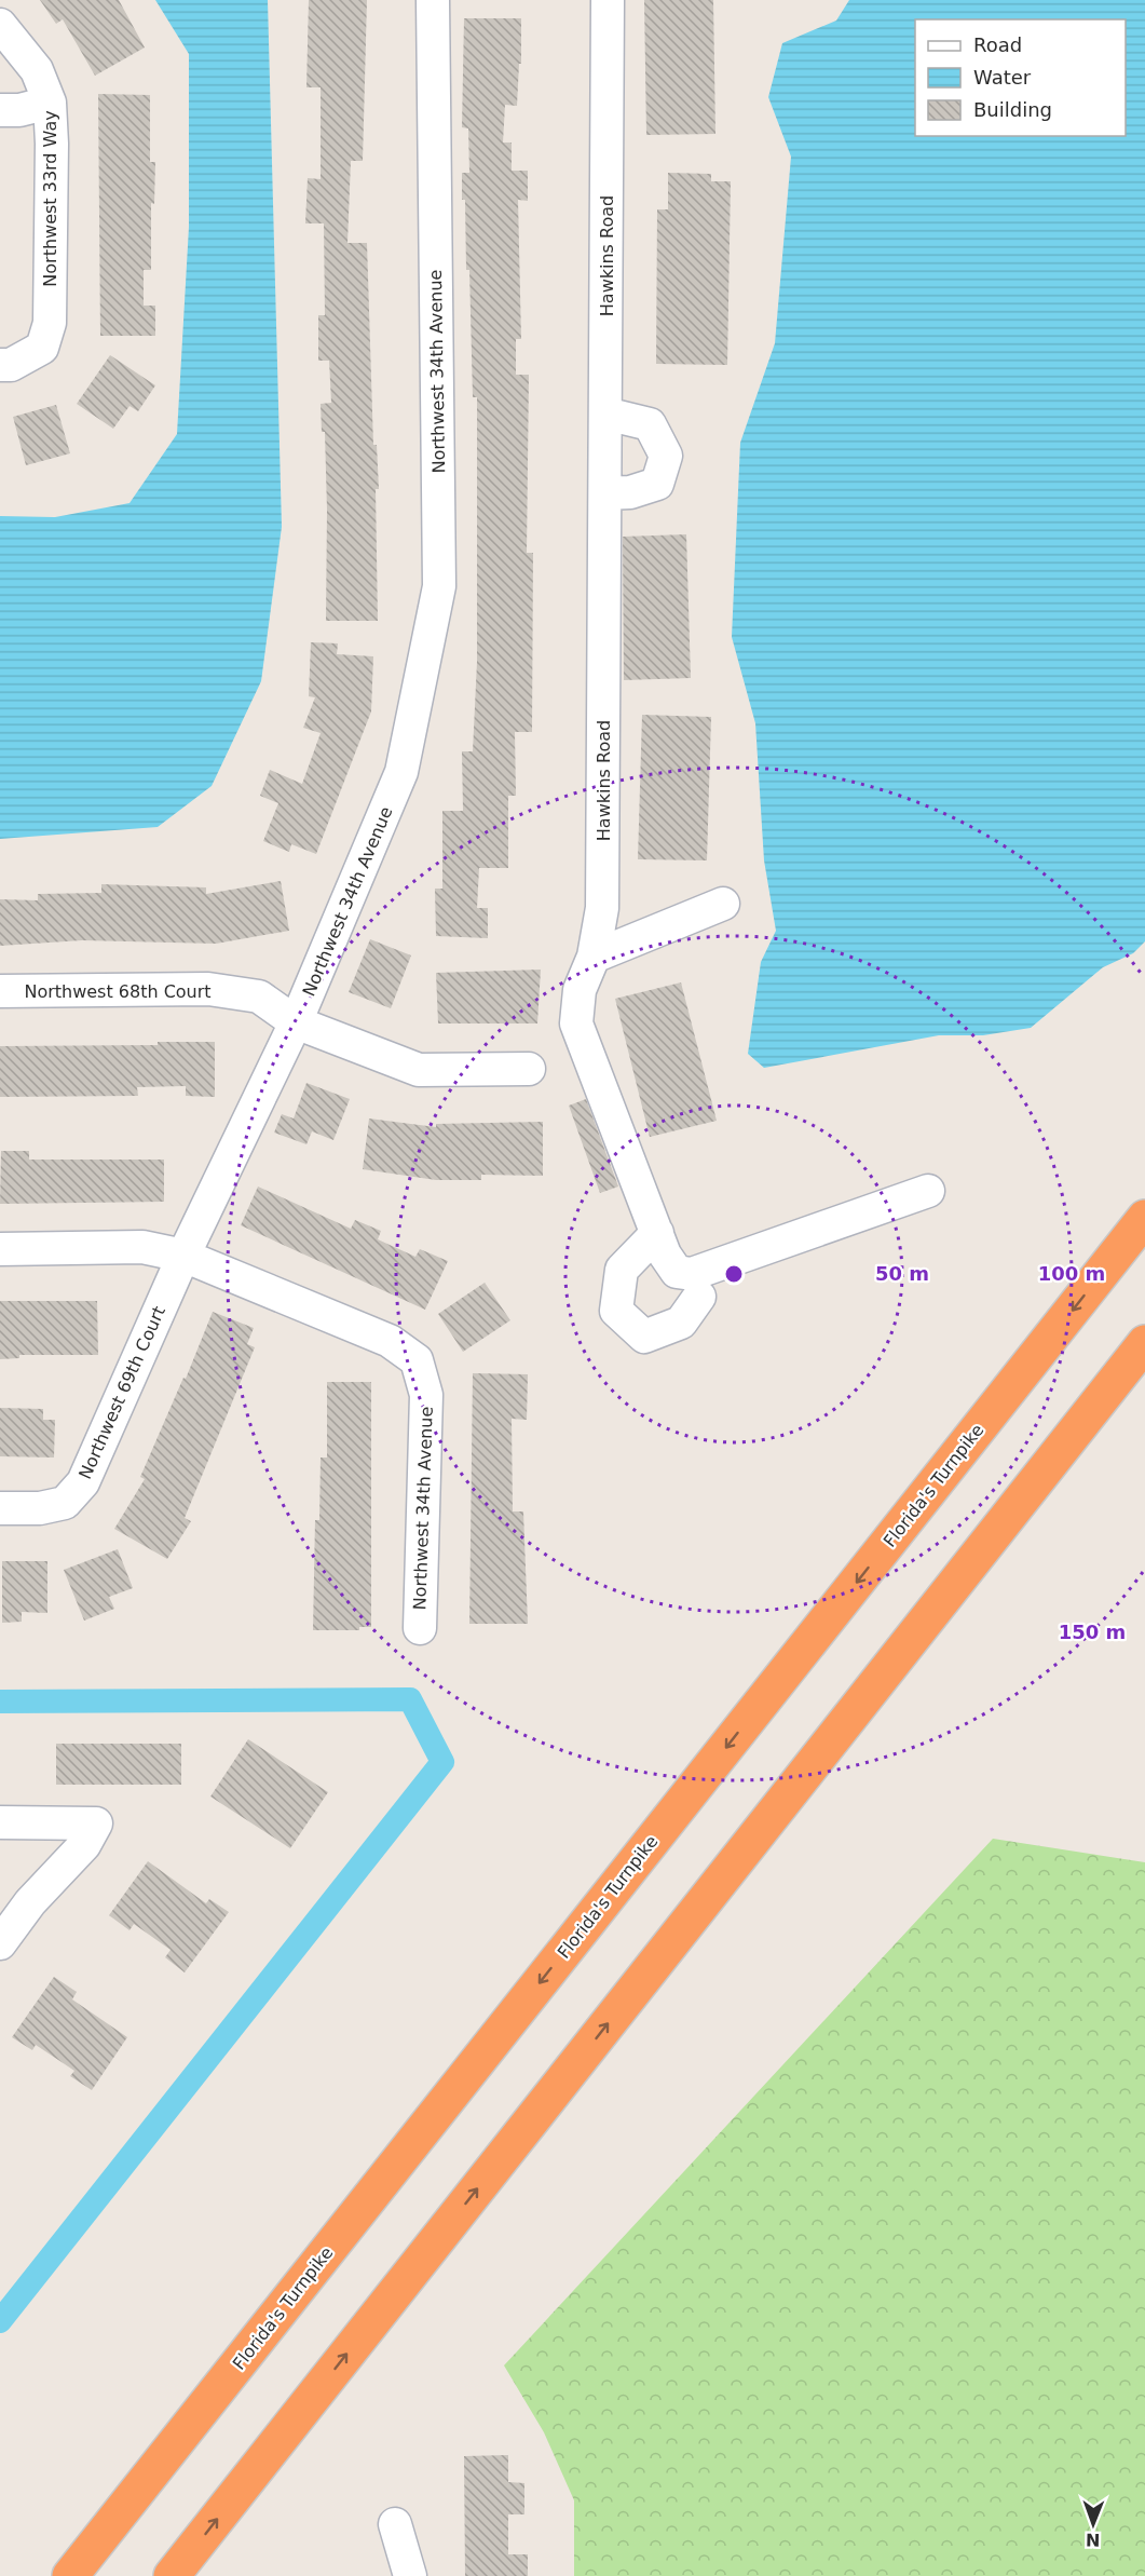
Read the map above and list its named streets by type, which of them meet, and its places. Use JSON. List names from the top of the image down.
{
  "streets": {
    "highway": ["Florida's Turnpike"],
    "street": [
      "Northwest 33rd Way",
      "Hawkins Road",
      "Northwest 34th Avenue",
      "Northwest 68th Court",
      "Northwest 69th Court"
    ]
  },
  "crossings": [
    ["Northwest 34th Avenue", "Northwest 68th Court"],
    ["Northwest 34th Avenue", "Northwest 69th Court"]
  ],
  "legend": ["Road", "Water", "Building"],
  "north": "bottom",
  "rings": ["50 m", "100 m", "150 m"]
}
